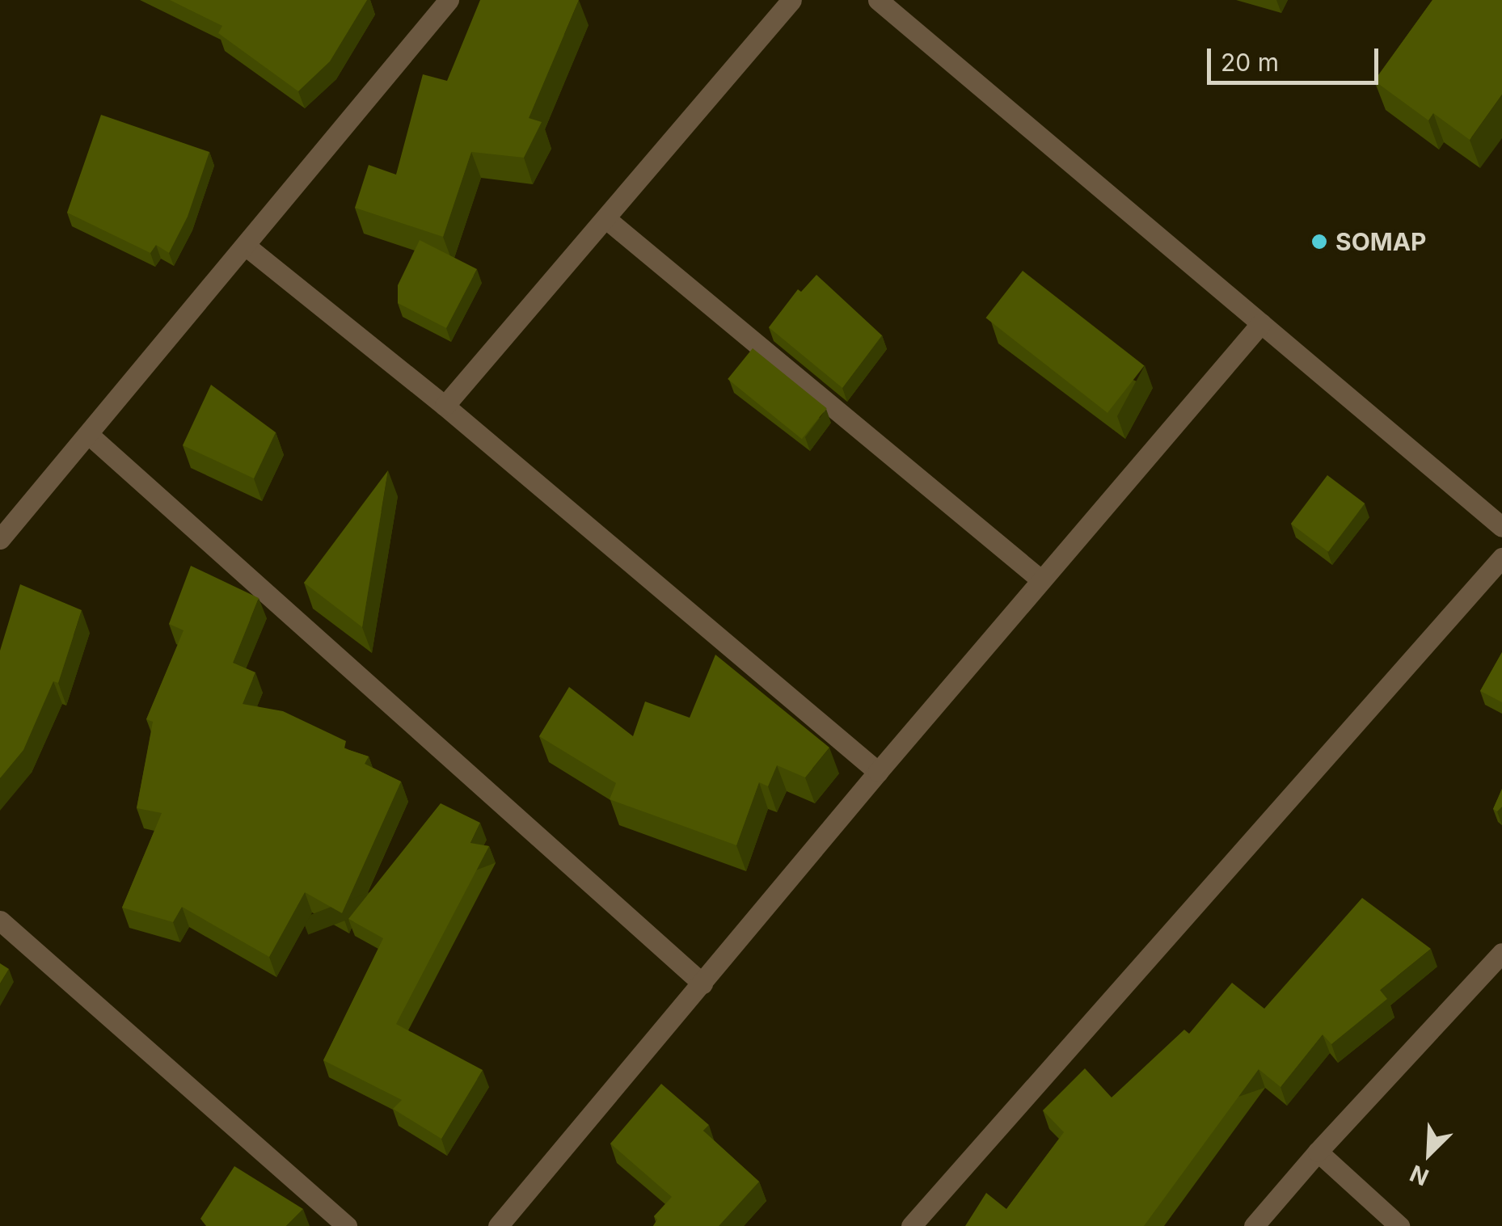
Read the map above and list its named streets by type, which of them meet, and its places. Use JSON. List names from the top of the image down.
{
  "places": ["SOMAP"],
  "scale_bar": "20 m",
  "north": "bottom left"
}
